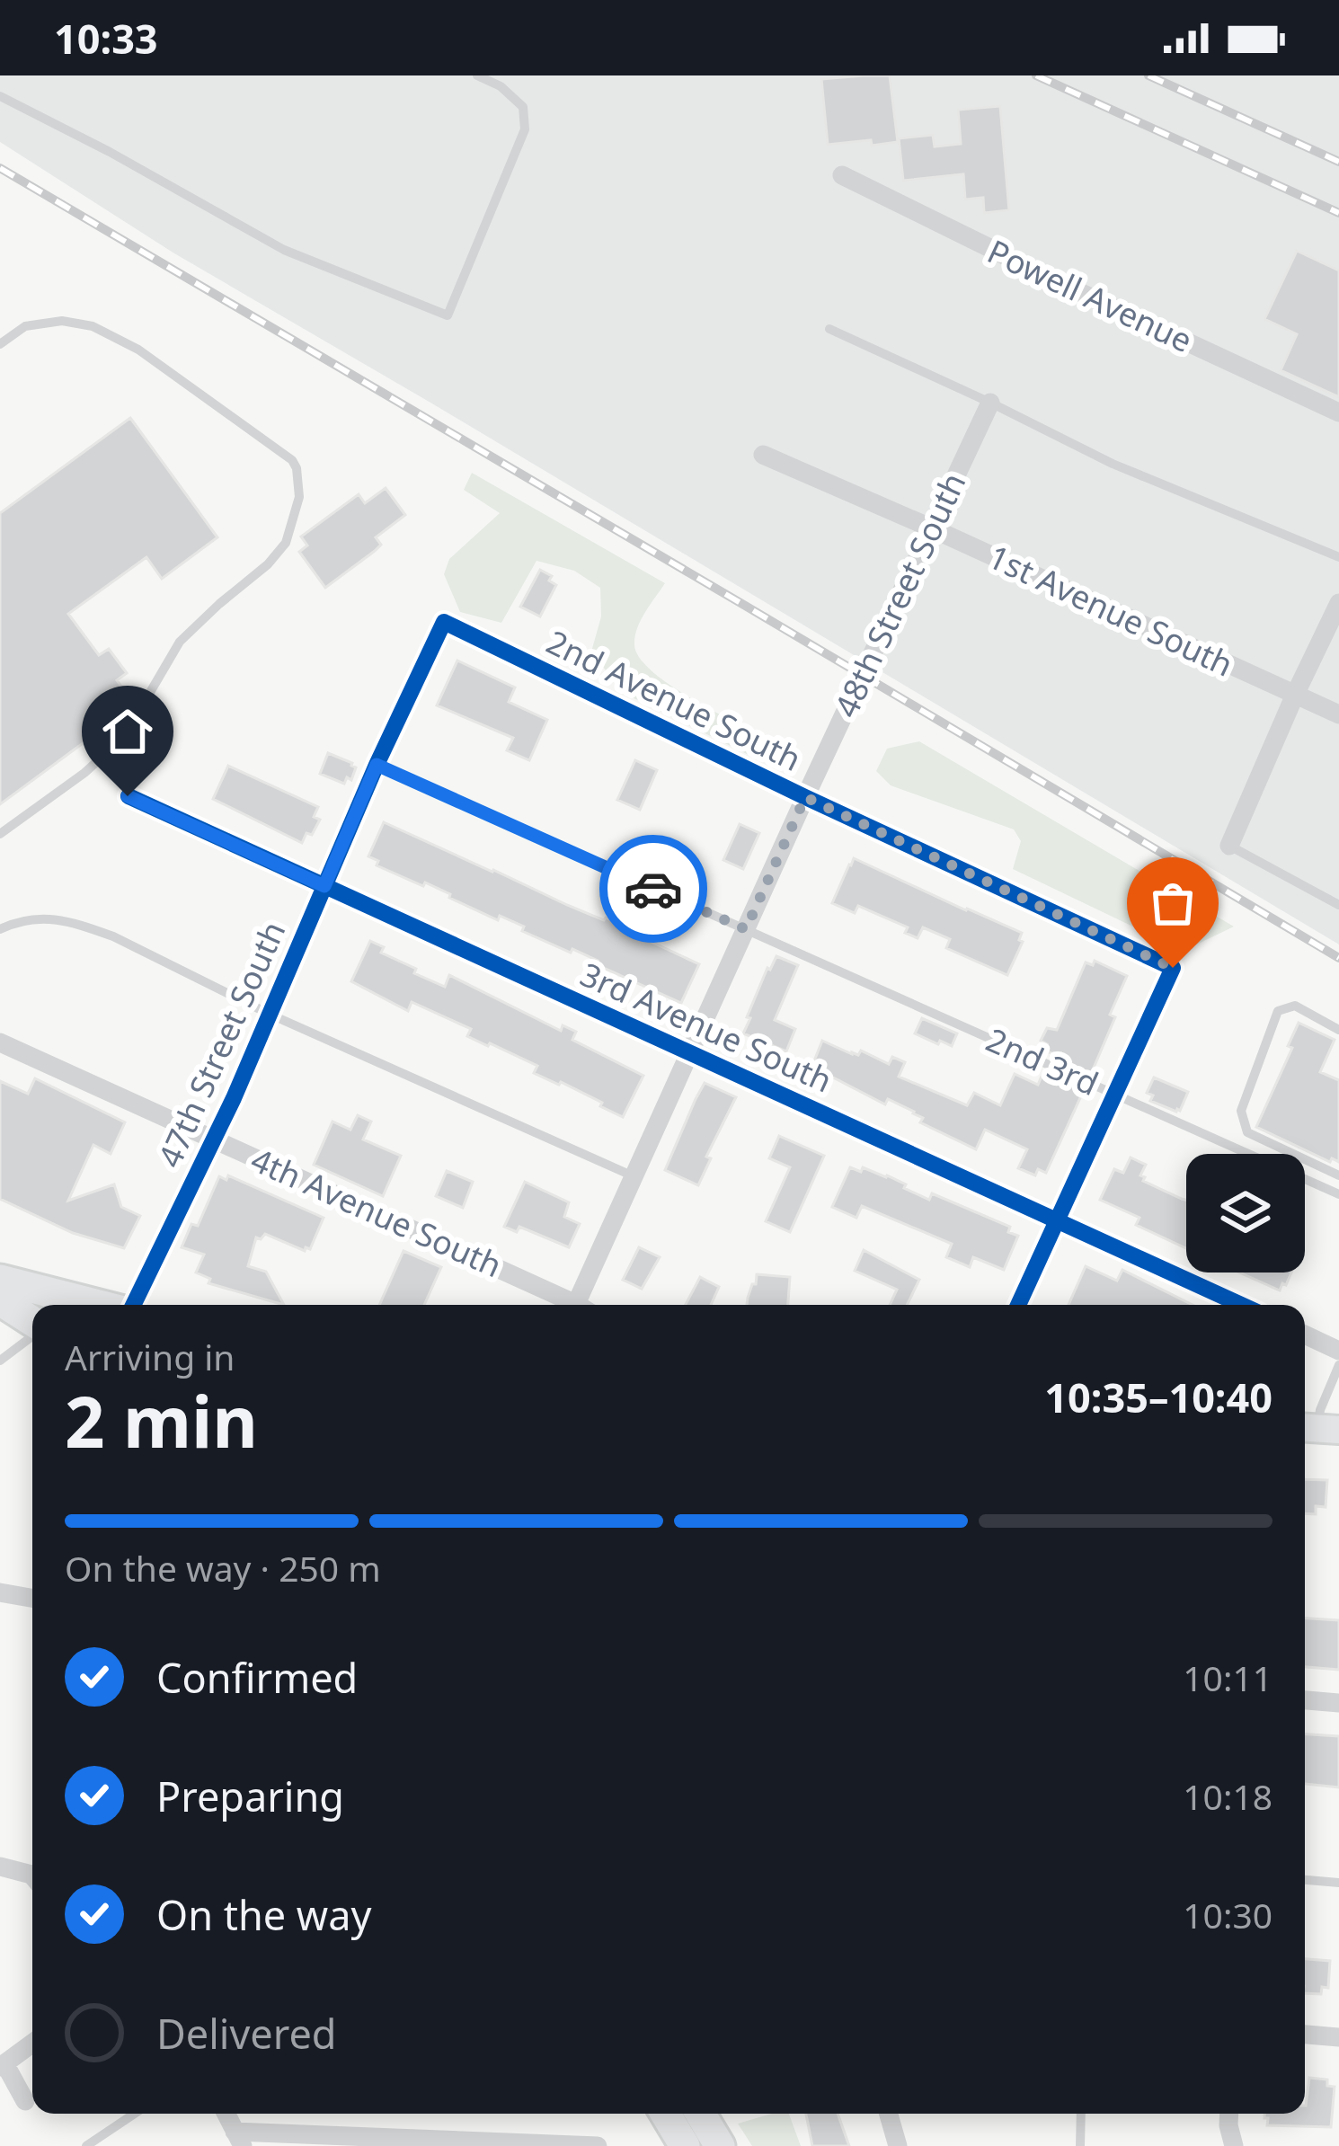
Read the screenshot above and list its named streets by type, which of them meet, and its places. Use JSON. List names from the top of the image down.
{
  "streets": {
    "street": [
      "Powell Avenue",
      "48th Street South",
      "1st Avenue South",
      "2nd Avenue South",
      "3rd Avenue South",
      "47th Street South",
      "4th Avenue South"
    ],
    "lane": ["2nd 3rd"]
  },
  "crossings": [
    ["48th Street South", "1st Avenue South"],
    ["48th Street South", "2nd Avenue South"],
    ["48th Street South", "3rd Avenue South"],
    ["48th Street South", "2nd 3rd"],
    ["2nd Avenue South", "47th Street South"],
    ["2nd Avenue South", "2nd 3rd"],
    ["3rd Avenue South", "47th Street South"],
    ["47th Street South", "2nd 3rd"],
    ["47th Street South", "4th Avenue South"]
  ],
  "page": {
    "status": "10:33",
    "heading": ["2 min", "Arriving in", "10:35–10:40"],
    "bar": "On the way · 250 m",
    "list": [
      ["Confirmed", "10:11"],
      ["Preparing", "10:18"],
      ["On the way", "10:30"],
      "Delivered"
    ]
  }
}
